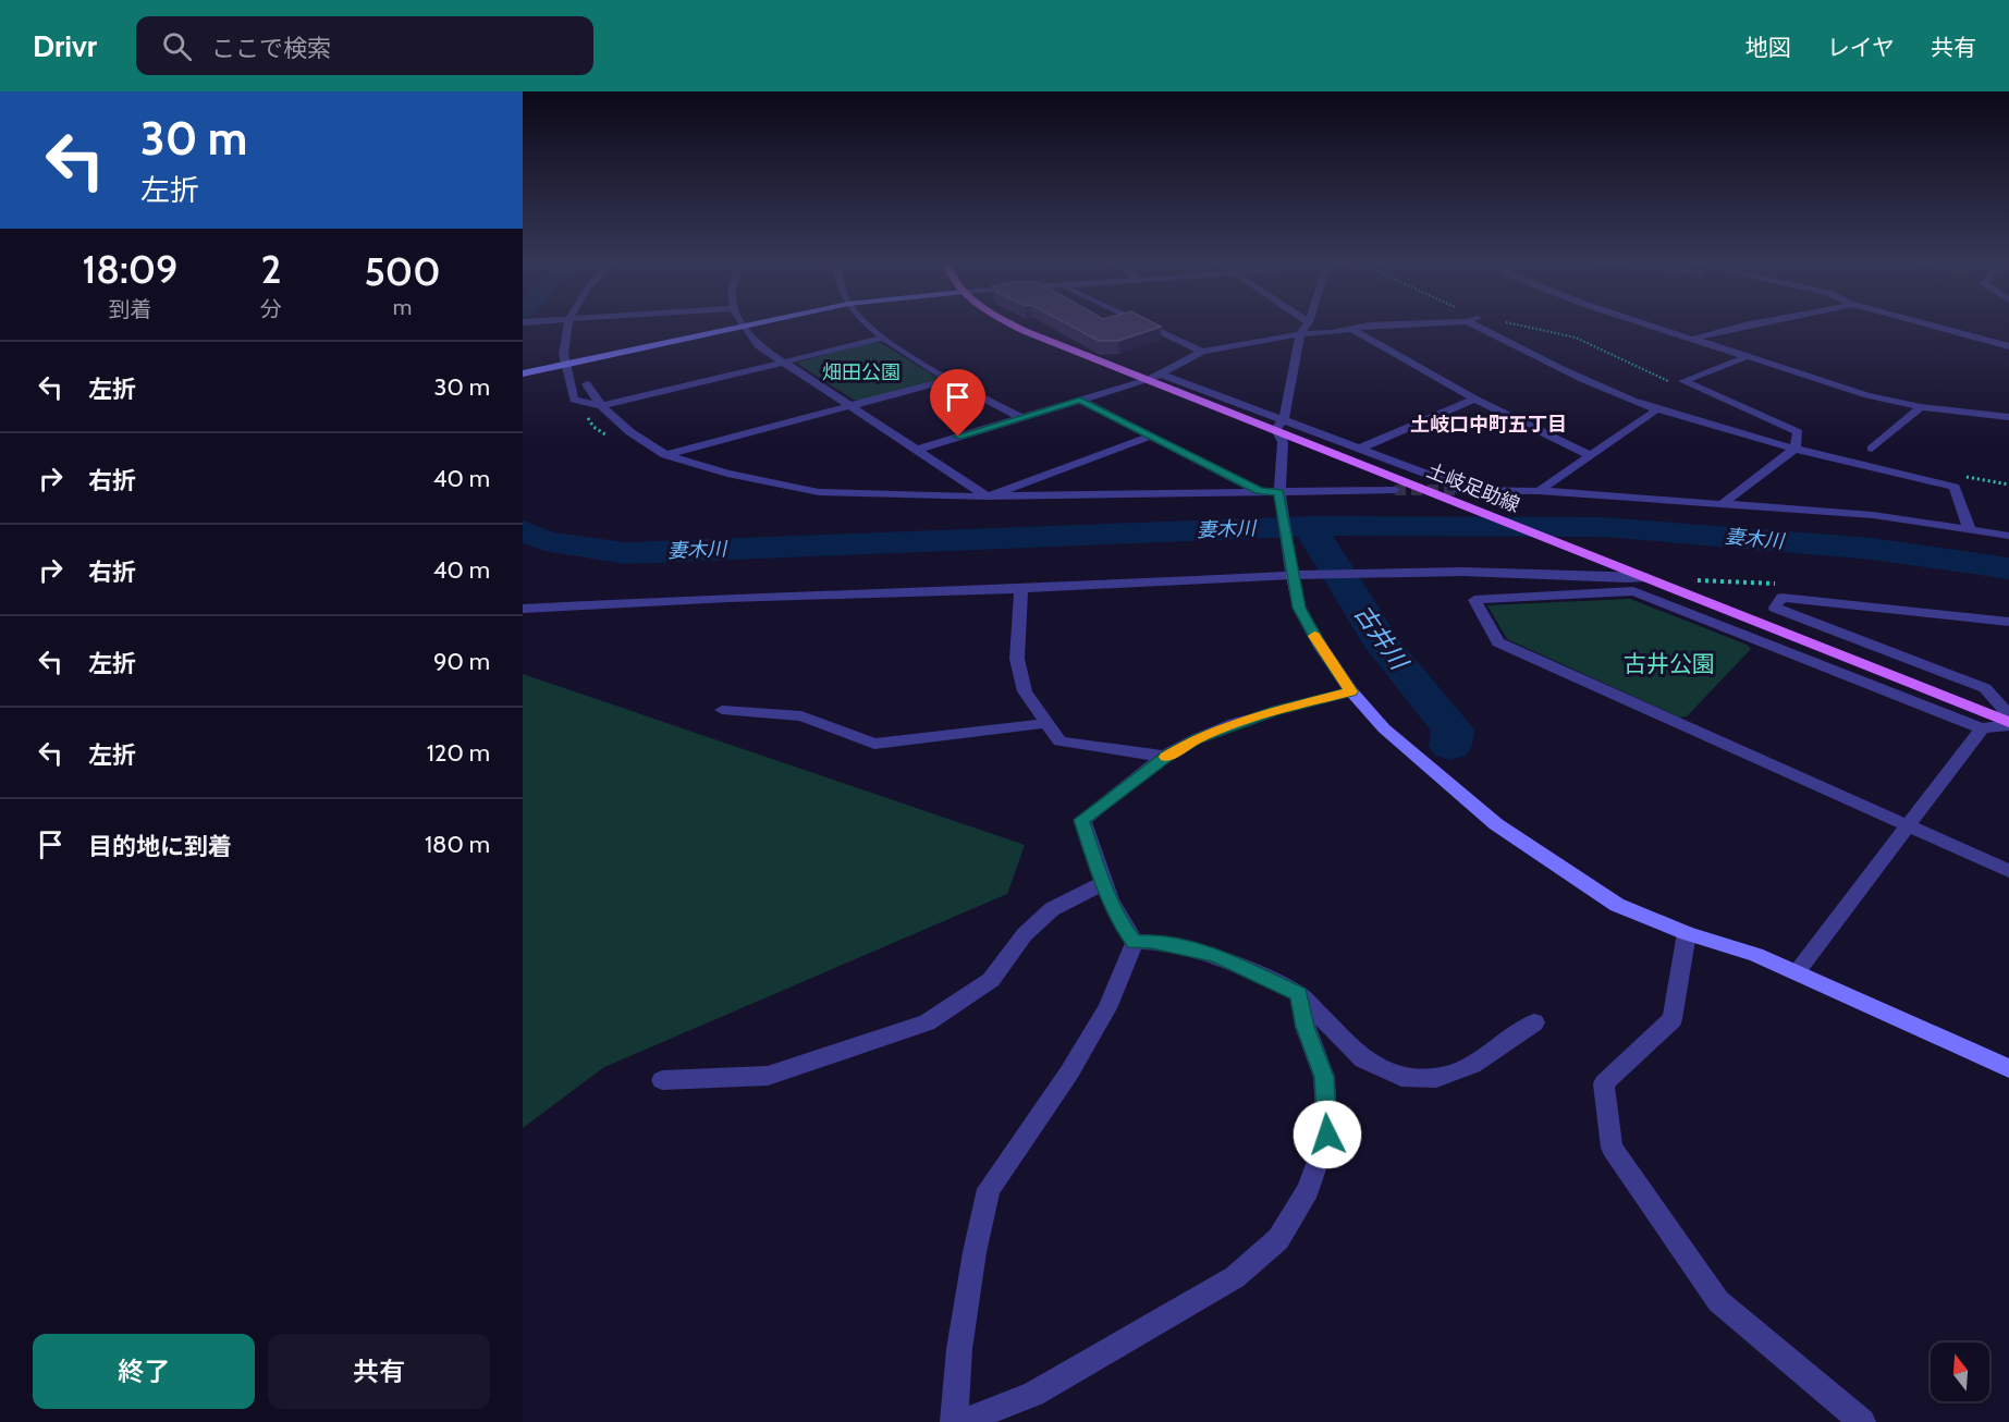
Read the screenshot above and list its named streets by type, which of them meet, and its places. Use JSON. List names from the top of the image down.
{
  "streets": {
    "main road": ["土岐足助線"]
  },
  "districts": ["土岐口中町五丁目"],
  "water": ["妻木川", "古井川"],
  "parks": ["畑田公園", "古井公園"],
  "north": "top",
  "page": {
    "header": "Drivr",
    "search": "ここで検索",
    "nav": ["地図", "レイヤ", "共有"],
    "turn": ["30 m", "左折"],
    "eta": [
      "18:09",
      "到着",
      "2",
      "分",
      "500",
      "m"
    ],
    "list": [
      {
        "name": "左折",
        "value": "30 m"
      },
      {
        "name": "右折",
        "value": "40 m"
      },
      {
        "name": "右折",
        "value": "40 m"
      },
      {
        "name": "左折",
        "value": "90 m"
      },
      {
        "name": "左折",
        "value": "120 m"
      },
      {
        "name": "目的地に到着",
        "value": "180 m"
      }
    ],
    "buttons": ["終了", "共有"]
  }
}
